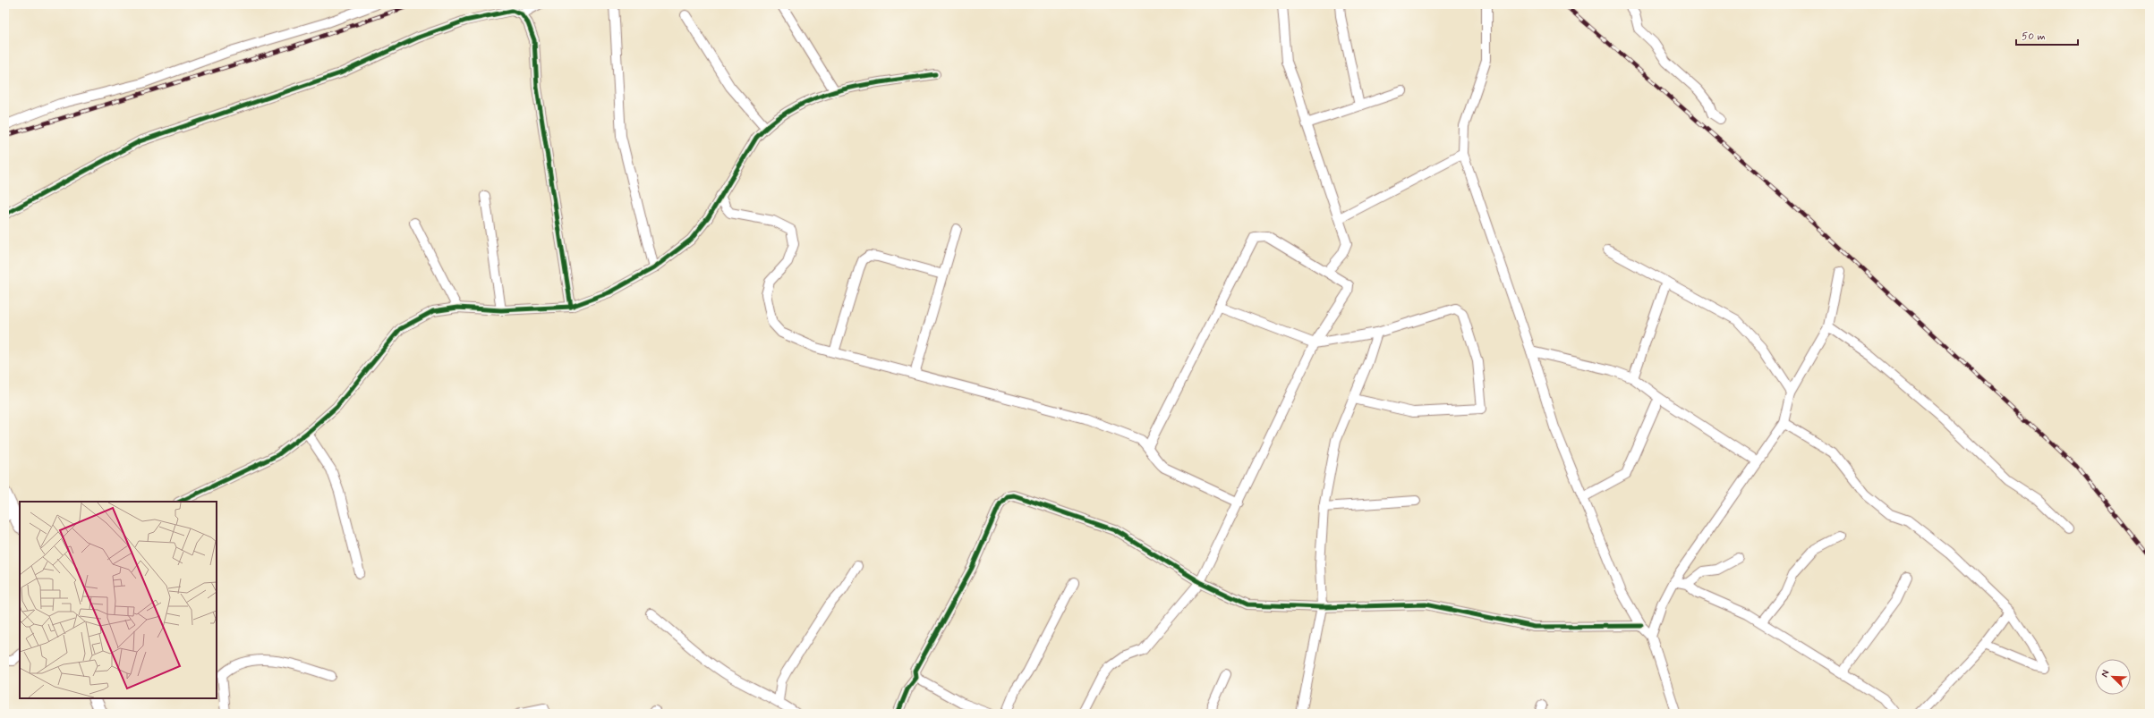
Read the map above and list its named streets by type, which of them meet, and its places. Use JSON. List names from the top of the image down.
{
  "scale_bar": "50 m",
  "north": "top left"
}
